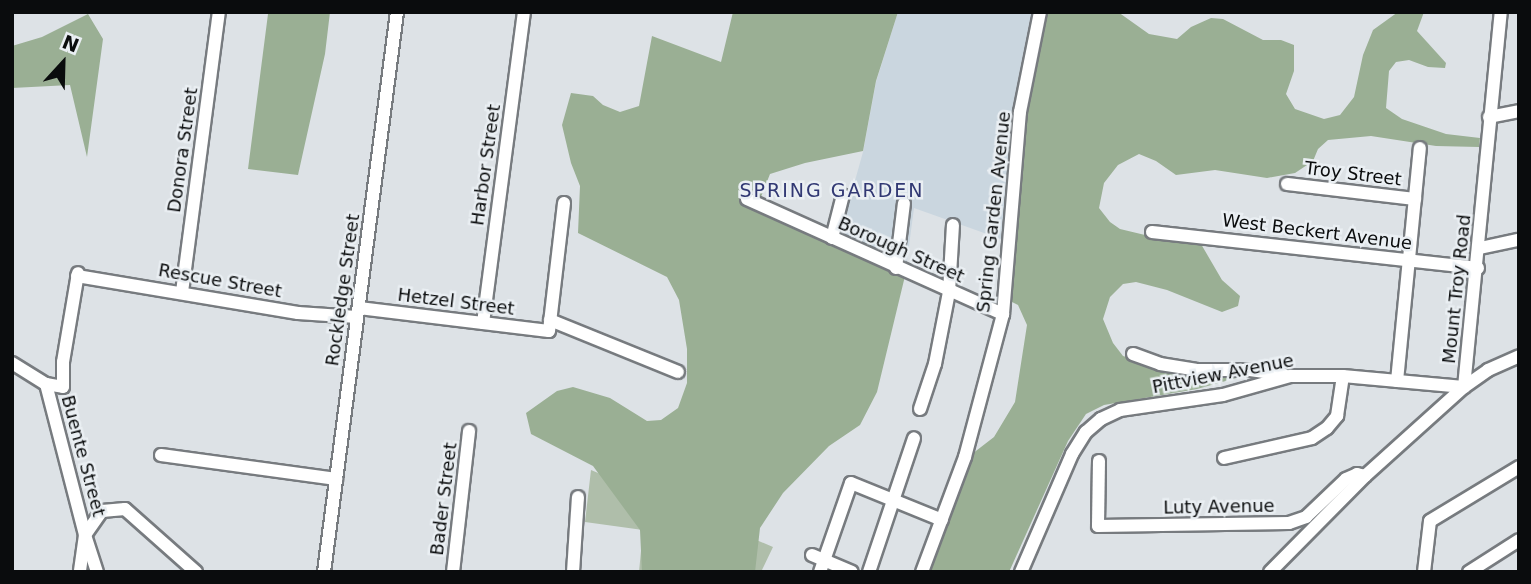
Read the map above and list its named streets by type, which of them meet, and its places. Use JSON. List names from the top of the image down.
{
  "streets": {
    "street": [
      "Donora Street",
      "Harbor Street",
      "Troy Street",
      "Spring Garden Avenue",
      "West Beckert Avenue",
      "Borough Street",
      "Rescue Street",
      "Mount Troy Road",
      "Rockledge Street",
      "Hetzel Street",
      "Pittview Avenue",
      "Buente Street",
      "Bader Street",
      "Luty Avenue"
    ]
  },
  "crossings": [
    ["Donora Street", "Rescue Street"],
    ["Harbor Street", "Hetzel Street"],
    ["Spring Garden Avenue", "Borough Street"],
    ["West Beckert Avenue", "Mount Troy Road"],
    ["Rescue Street", "Rockledge Street"],
    ["Rescue Street", "Hetzel Street"],
    ["Rescue Street", "Buente Street"],
    ["Mount Troy Road", "Pittview Avenue"],
    ["Mount Troy Road", "Luty Avenue"],
    ["Rockledge Street", "Hetzel Street"]
  ],
  "districts": ["SPRING GARDEN"],
  "north": "top"
}
